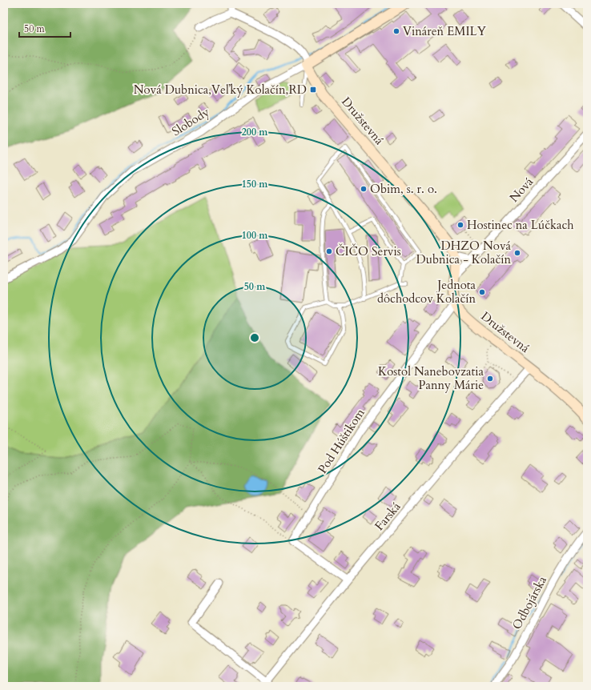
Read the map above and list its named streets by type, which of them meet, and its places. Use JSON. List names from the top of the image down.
{
  "streets": {
    "street": [
      "Družstevná",
      "Slobody",
      "Nová",
      "Pod Húštikom",
      "Farská",
      "Odbojárska"
    ]
  },
  "crossings": [
    ["Družstevná", "Slobody"],
    ["Družstevná", "Nová"],
    ["Družstevná", "Pod Húštikom"],
    ["Družstevná", "Farská"]
  ],
  "places": {
    "other": [
      "Vináreň EMILY",
      "Obim, s. r. o.",
      "Hostinec na Lúčkach",
      "ČIČO Servis",
      "DHZO Nová Dubnica - Kolačín",
      "Jednota dôchodcov Kolačín",
      "Kostol Nanebovzatia Panny Márie"
    ],
    "transit": ["Nová Dubnica,Veľký Kolačín,RD"]
  },
  "scale_bar": "50 m",
  "rings": [
    "200 m",
    "150 m",
    "100 m",
    "50 m"
  ]
}
